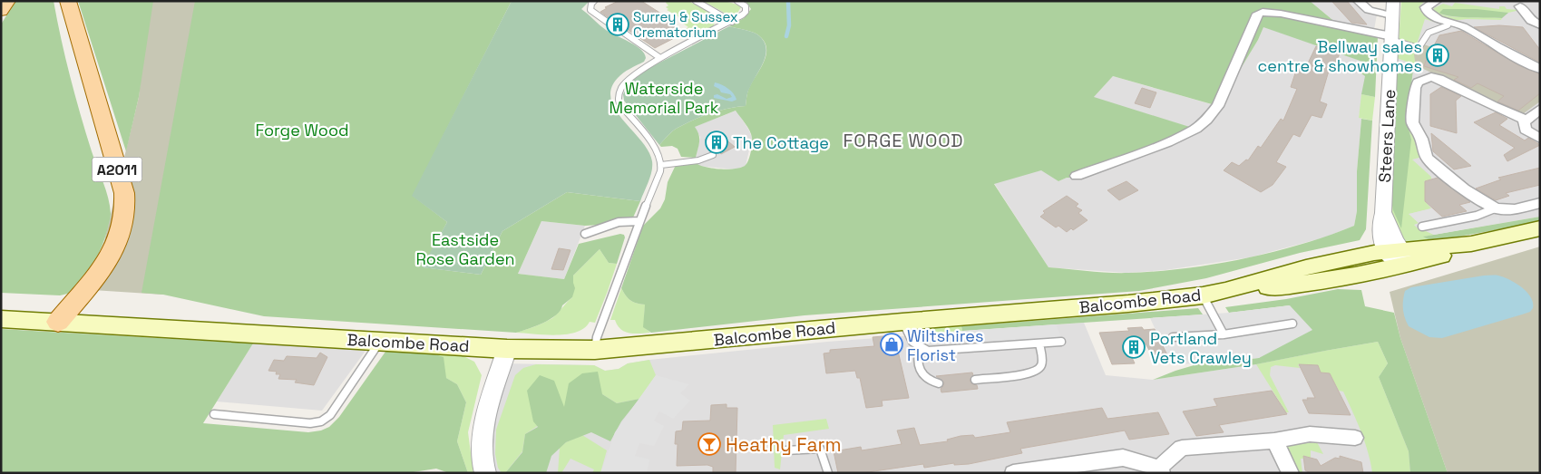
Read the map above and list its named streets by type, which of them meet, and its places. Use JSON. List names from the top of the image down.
{
  "streets": {
    "main road": ["A2011", "Balcombe Road"],
    "street": ["Steers Lane"]
  },
  "crossings": [
    ["Steers Lane", "Balcombe Road"],
    ["A2011", "Balcombe Road"]
  ],
  "districts": ["FORGE WOOD"],
  "parks": ["Waterside Memorial Park", "Forge Wood", "Eastside Rose Garden"],
  "places": {
    "building": [
      "Surrey & Sussex Crematorium",
      "Bellway sales centre & showhomes",
      "The Cottage",
      "Portland Vets Crawley"
    ],
    "shop": ["Wiltshires Florist"],
    "bar": ["Heathy Farm"]
  }
}
